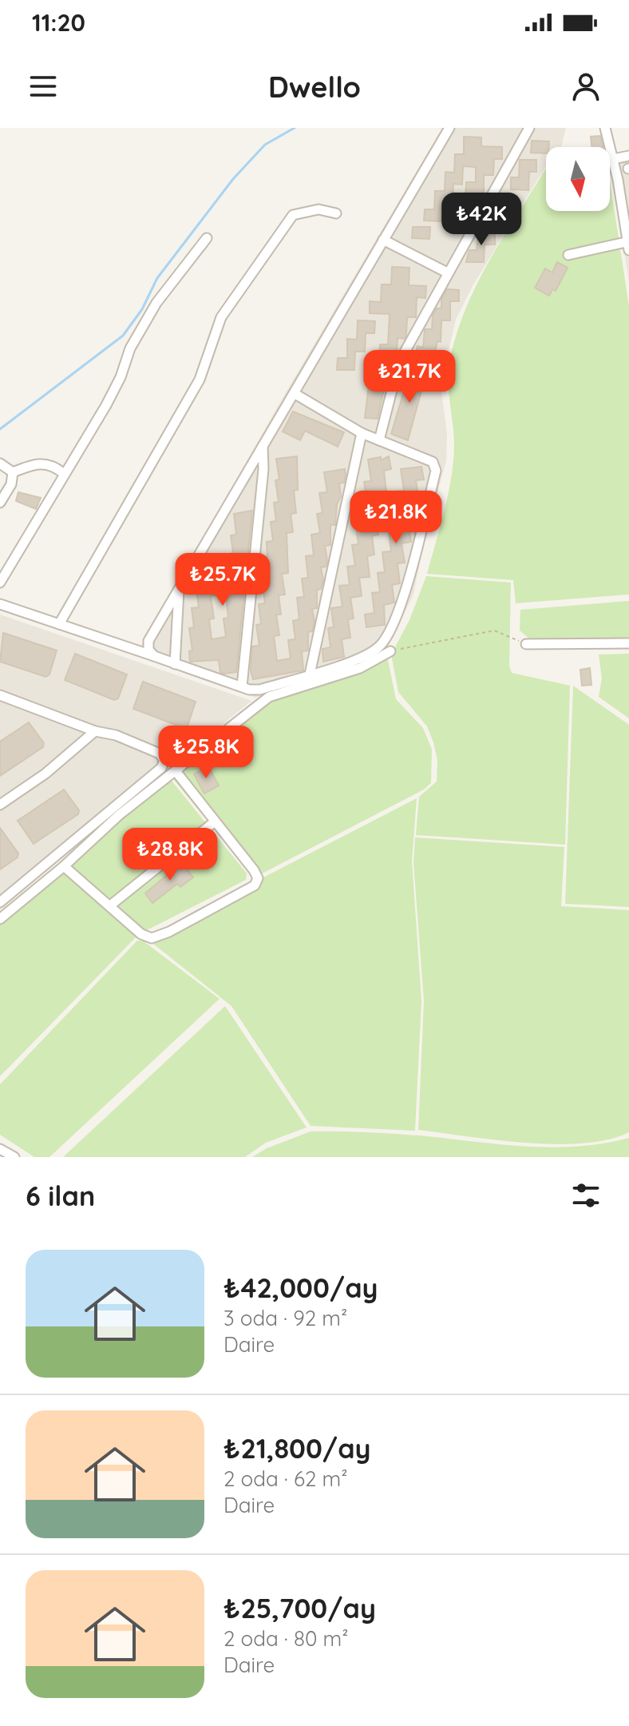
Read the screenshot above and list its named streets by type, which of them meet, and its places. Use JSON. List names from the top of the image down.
{
  "north": "bottom",
  "page": {
    "status": "11:20",
    "header": "Dwello",
    "price": [
      "₺42K",
      "₺21.7K",
      "₺21.8K",
      "₺25.7K",
      "₺25.8K",
      "₺28.8K"
    ],
    "heading": "6 ilan",
    "list": [
      {
        "name": "₺42,000/ay",
        "note": "3 oda · 92 m² · Daire"
      },
      {
        "name": "₺21,800/ay",
        "note": "2 oda · 62 m² · Daire"
      },
      {
        "name": "₺25,700/ay",
        "note": "2 oda · 80 m² · Daire"
      }
    ]
  }
}
